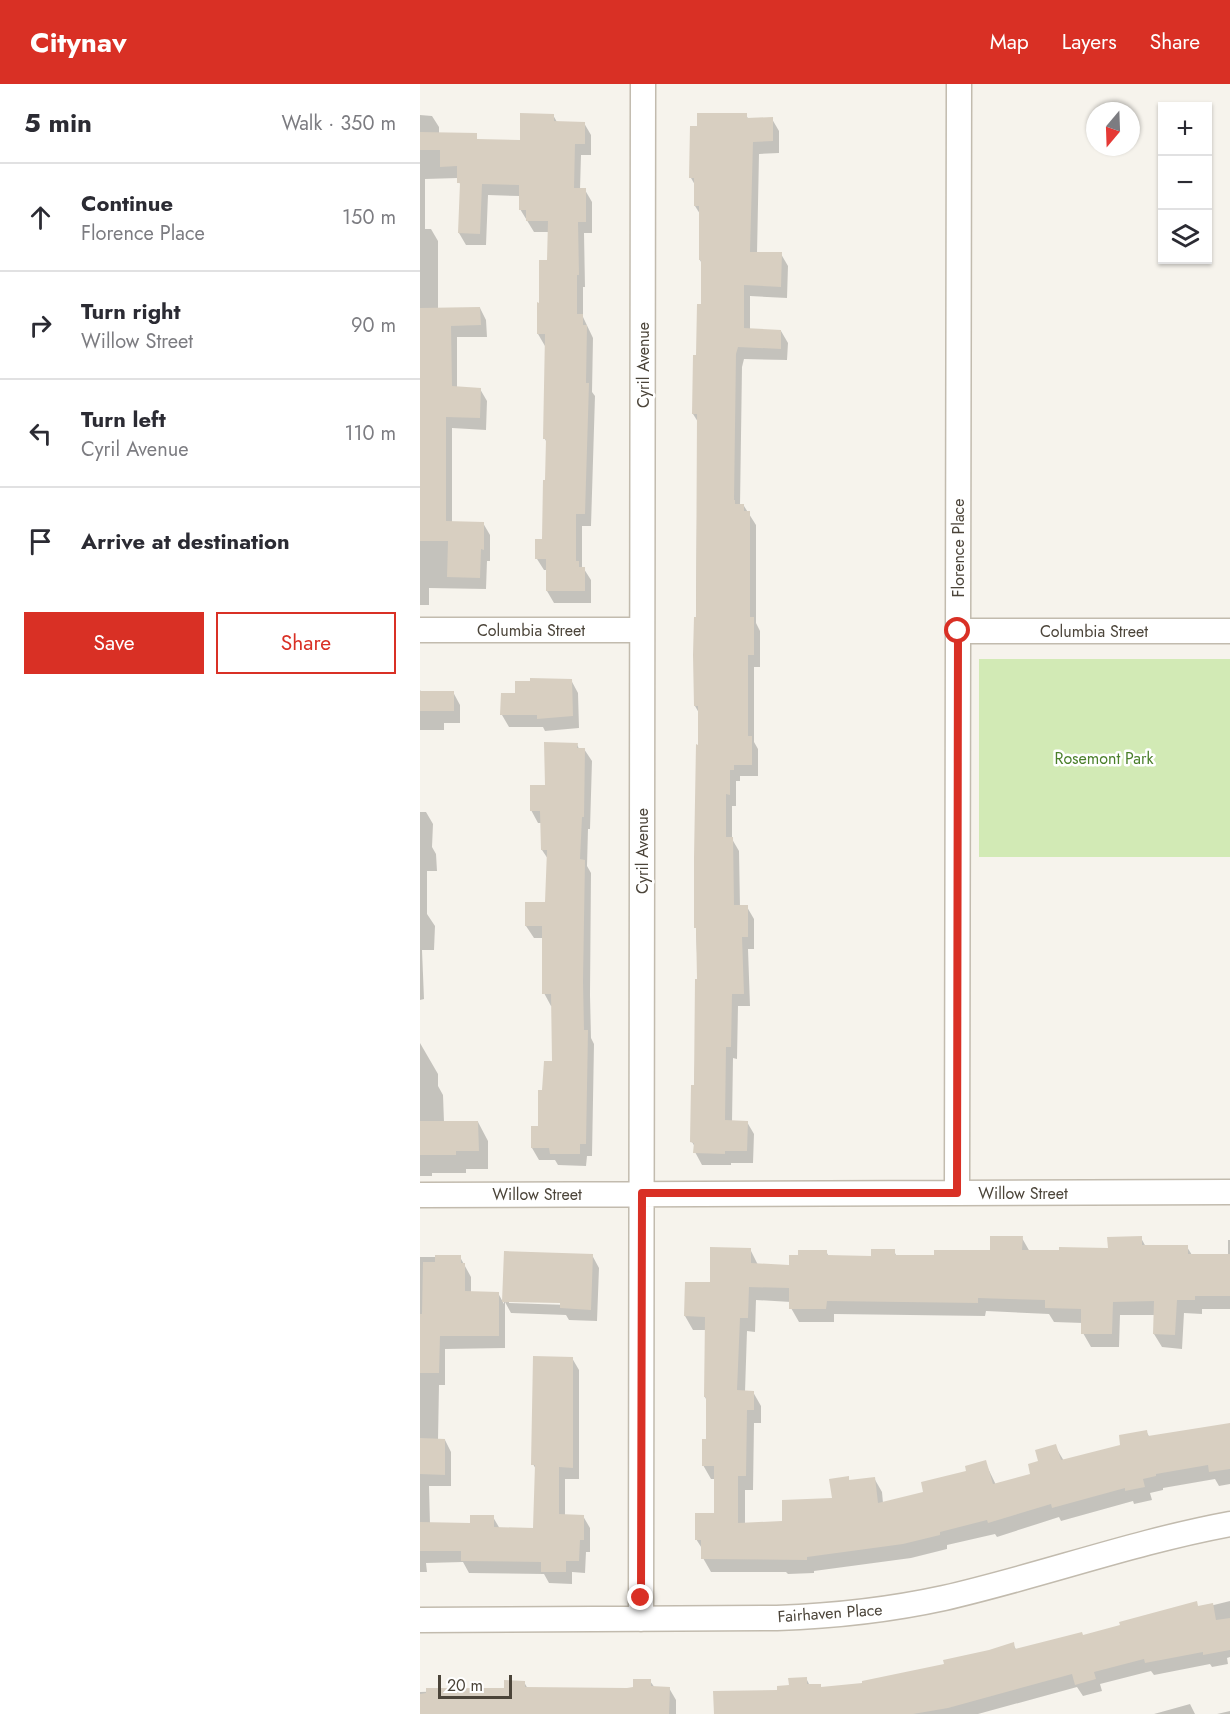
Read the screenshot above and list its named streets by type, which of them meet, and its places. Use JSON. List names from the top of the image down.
{
  "streets": {
    "street": [
      "Cyril Avenue",
      "Florence Place",
      "Columbia Street",
      "Willow Street",
      "Fairhaven Place"
    ]
  },
  "crossings": [
    ["Cyril Avenue", "Columbia Street"],
    ["Cyril Avenue", "Willow Street"],
    ["Cyril Avenue", "Fairhaven Place"],
    ["Florence Place", "Columbia Street"],
    ["Florence Place", "Willow Street"]
  ],
  "parks": ["Rosemont Park"],
  "scale_bar": "20 m",
  "north": "bottom",
  "page": {
    "header": "Citynav",
    "nav": ["Map", "Layers", "Share"],
    "heading": ["5 min", "Walk · 350 m"],
    "map_buttons": ["+", "−"],
    "list": [
      ["Continue", "Florence Place", "150 m"],
      ["Turn right", "Willow Street", "90 m"],
      ["Turn left", "Cyril Avenue", "110 m"],
      "Arrive at destination"
    ],
    "buttons": ["Save", "Share"],
    "scale": "20 m"
  }
}
